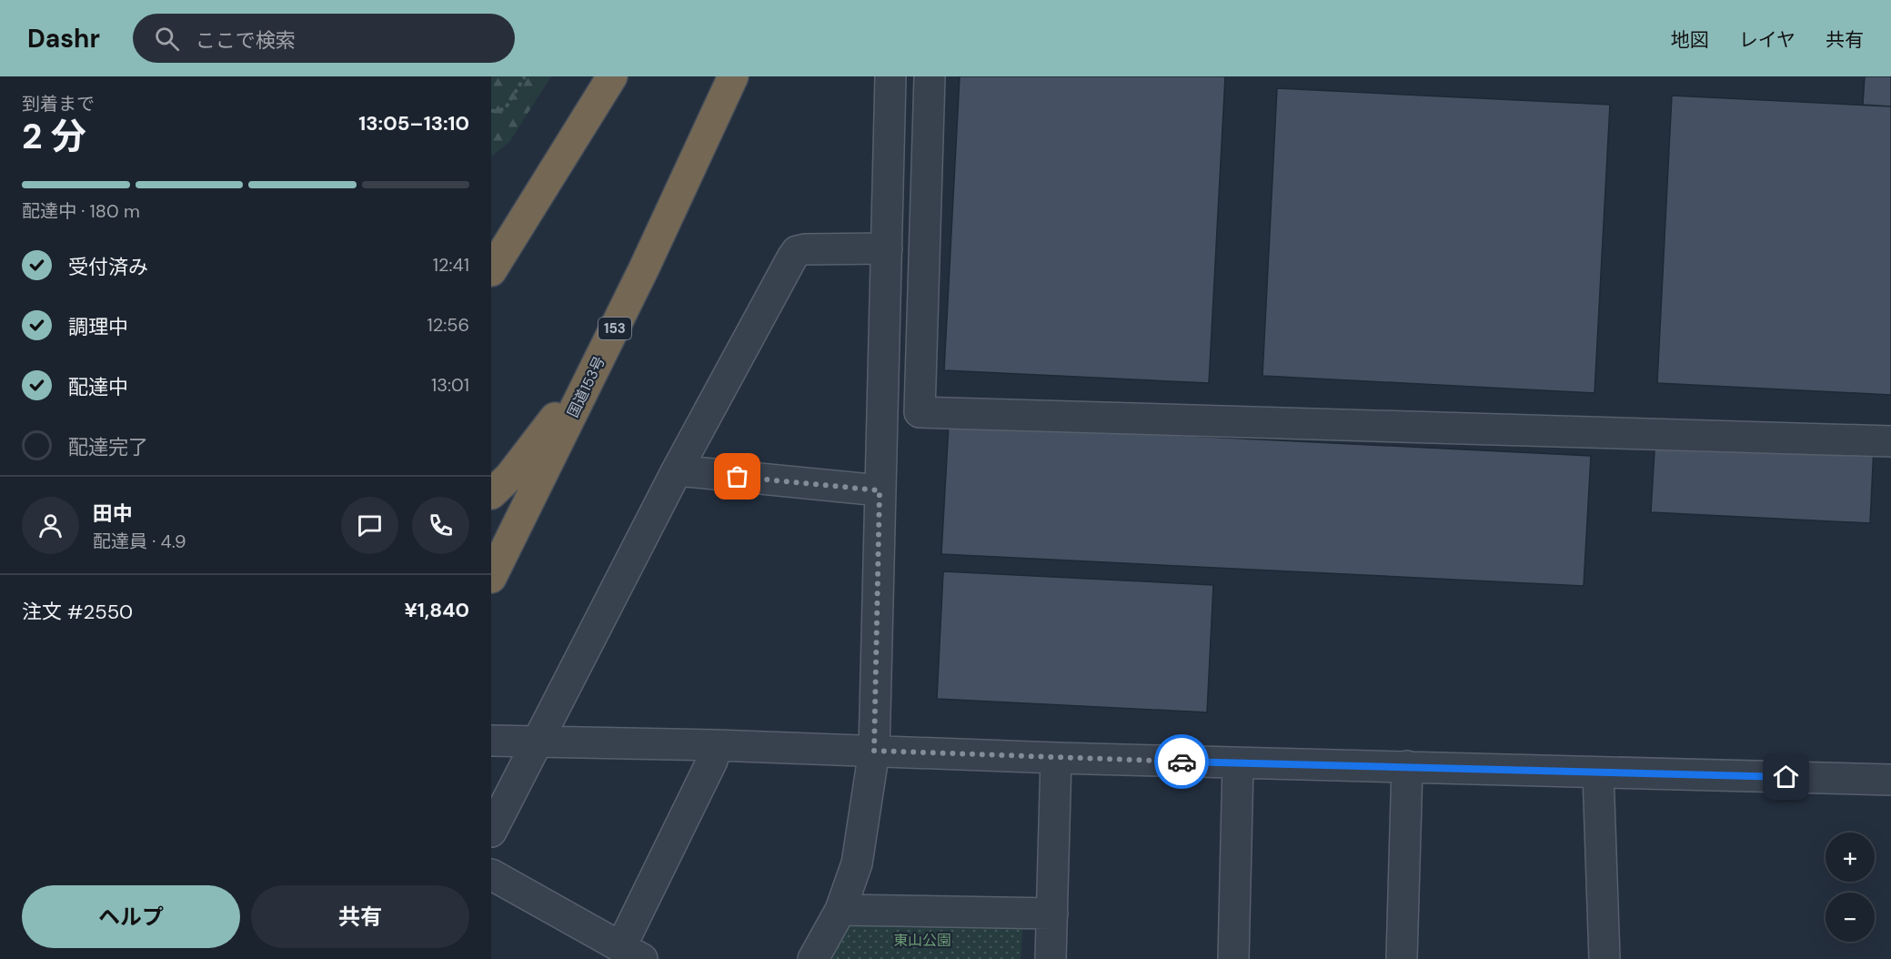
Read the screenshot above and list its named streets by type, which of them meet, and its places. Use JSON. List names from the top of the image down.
{
  "streets": {
    "highway": ["153", "国道153号"]
  },
  "crossings": [
    ["153", "国道153号"]
  ],
  "parks": ["東山公園"],
  "page": {
    "header": "Dashr",
    "search": "ここで検索",
    "nav": ["地図", "レイヤ", "共有"],
    "heading": ["2 分", "到着まで", "13:05–13:10"],
    "panel": [
      "田中",
      "配達員 · 4.9",
      "注文 #2550",
      "¥1,840"
    ],
    "bar": "配達中 · 180 m",
    "list": [
      ["受付済み", "12:41"],
      ["調理中", "12:56"],
      ["配達中", "13:01"],
      "配達完了"
    ],
    "map_buttons": ["+", "−"],
    "buttons": ["ヘルプ", "共有"]
  }
}
